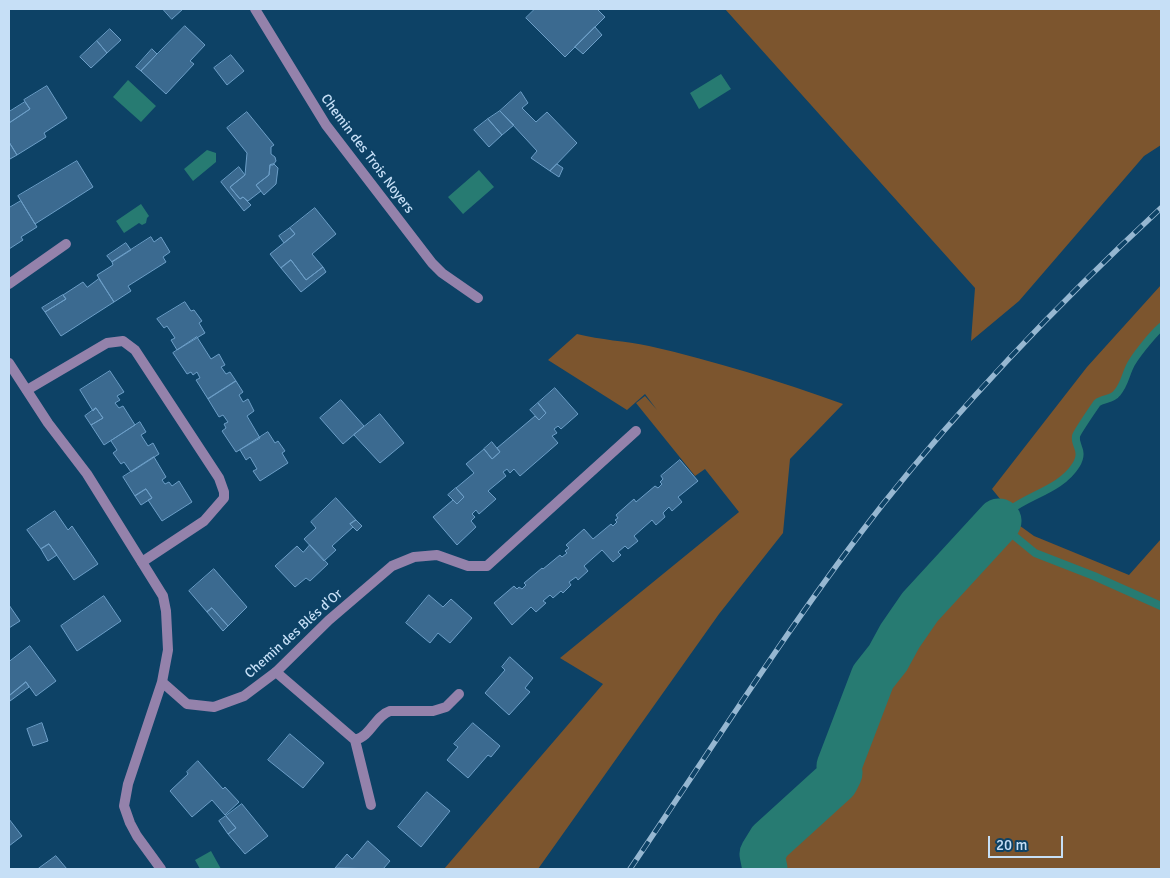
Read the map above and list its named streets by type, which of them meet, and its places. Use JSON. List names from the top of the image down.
{
  "streets": {
    "street": ["Chemin des Trois Noyers", "Chemin des Blés d'Or"]
  },
  "scale_bar": "20 m"
}
